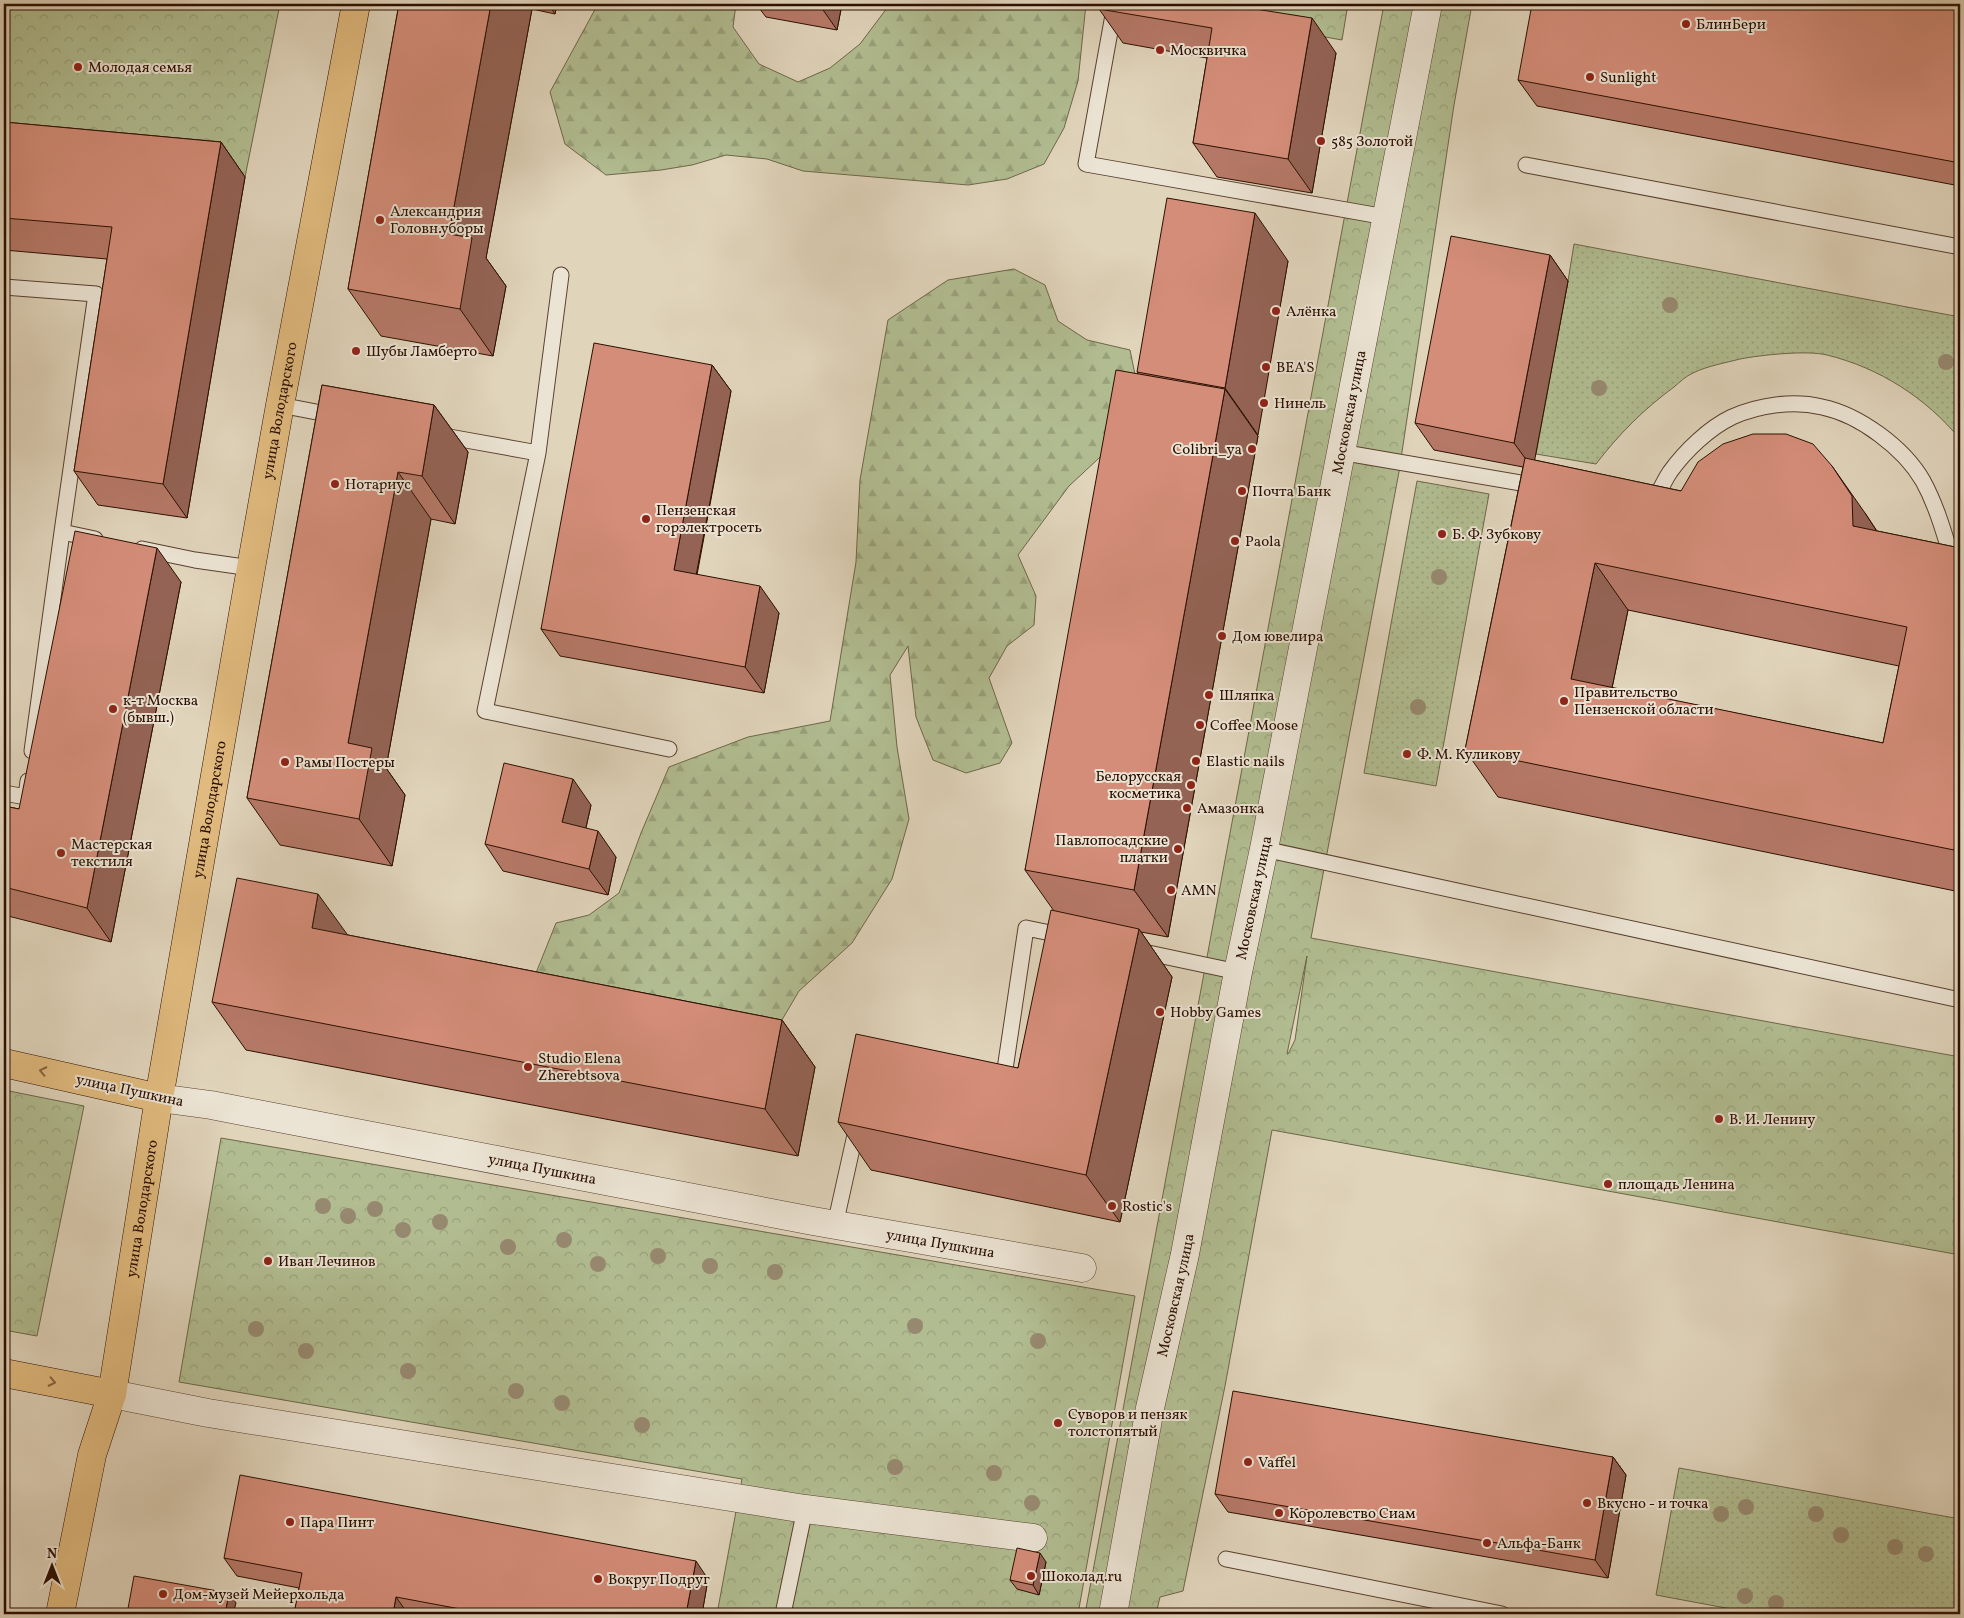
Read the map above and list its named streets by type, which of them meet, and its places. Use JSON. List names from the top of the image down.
{
  "streets": {
    "main road": ["улица Володарского", "улица Пушкина"],
    "street": ["Московская улица"]
  },
  "crossings": [
    ["улица Володарского", "улица Пушкина"]
  ],
  "places": [
    "БлинБери",
    "Москвичка",
    "Молодая семья",
    "Sunlight",
    "585 Золотой",
    "Александрия Головн.уборы",
    "Алёнка",
    "Шубы Ламберто",
    "BEA'S",
    "Нинель",
    "Colibri_ya",
    "Нотариус",
    "Почта Банк",
    "Пензенская горэлектросеть",
    "Б. Ф. Зубкову",
    "Paola",
    "Дом ювелира",
    "Шляпка",
    "Правительство Пензенской области",
    "к-т Москва (бывш.)",
    "Coffee Moose",
    "Ф. М. Куликову",
    "Elastic nails",
    "Рамы Постеры",
    "Белорусская косметика",
    "Амазонка",
    "Павлопосадские платки",
    "Мастерская текстиля",
    "AMN",
    "Hobby Games",
    "Studio Elena Zherebtsova",
    "В. И. Ленину",
    "площадь Ленина",
    "Rostic's",
    "Иван Лечинов",
    "Суворов и пензяк толстопятый",
    "Vaffel",
    "Вкусно - и точка",
    "Королевство Сиам",
    "Пара Пинт",
    "Альфа-Банк",
    "Шоколад.ru",
    "Вокруг Подруг",
    "Дом-музей Мейерхольда"
  ],
  "north": "top"
}
